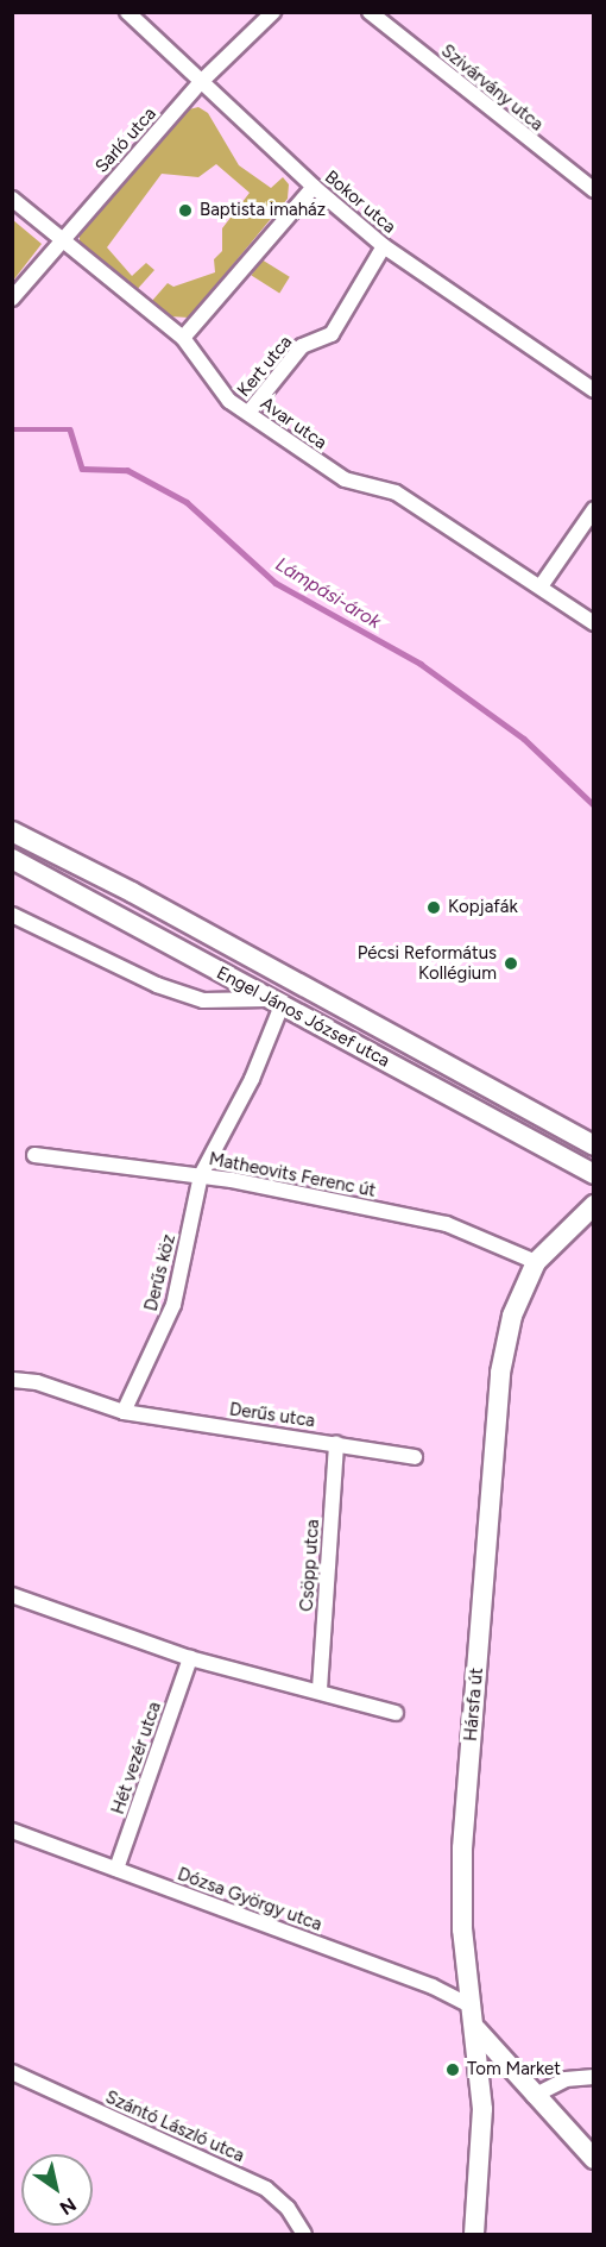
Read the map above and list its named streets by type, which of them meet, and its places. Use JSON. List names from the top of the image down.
{
  "streets": {
    "street": [
      "Szivárvány utca",
      "Sarló utca",
      "Bokor utca",
      "Kert utca",
      "Avar utca",
      "Engel János József utca",
      "Matheovits Ferenc út",
      "Derűs köz",
      "Derűs utca",
      "Csöpp utca",
      "Hársfa út",
      "Hét vezér utca",
      "Dózsa György utca",
      "Szántó László utca"
    ]
  },
  "crossings": [
    ["Sarló utca", "Bokor utca"],
    ["Sarló utca", "Avar utca"],
    ["Bokor utca", "Kert utca"],
    ["Kert utca", "Avar utca"],
    ["Engel János József utca", "Derűs köz"],
    ["Matheovits Ferenc út", "Derűs köz"],
    ["Matheovits Ferenc út", "Hársfa út"],
    ["Derűs köz", "Derűs utca"],
    ["Derűs utca", "Csöpp utca"],
    ["Hársfa út", "Dózsa György utca"],
    ["Hét vezér utca", "Dózsa György utca"]
  ],
  "water": ["Lámpási-árok"],
  "places": [
    "Baptista imaház",
    "Kopjafák",
    "Pécsi Református Kollégium",
    "Tom Market"
  ],
  "north": "bottom right"
}
